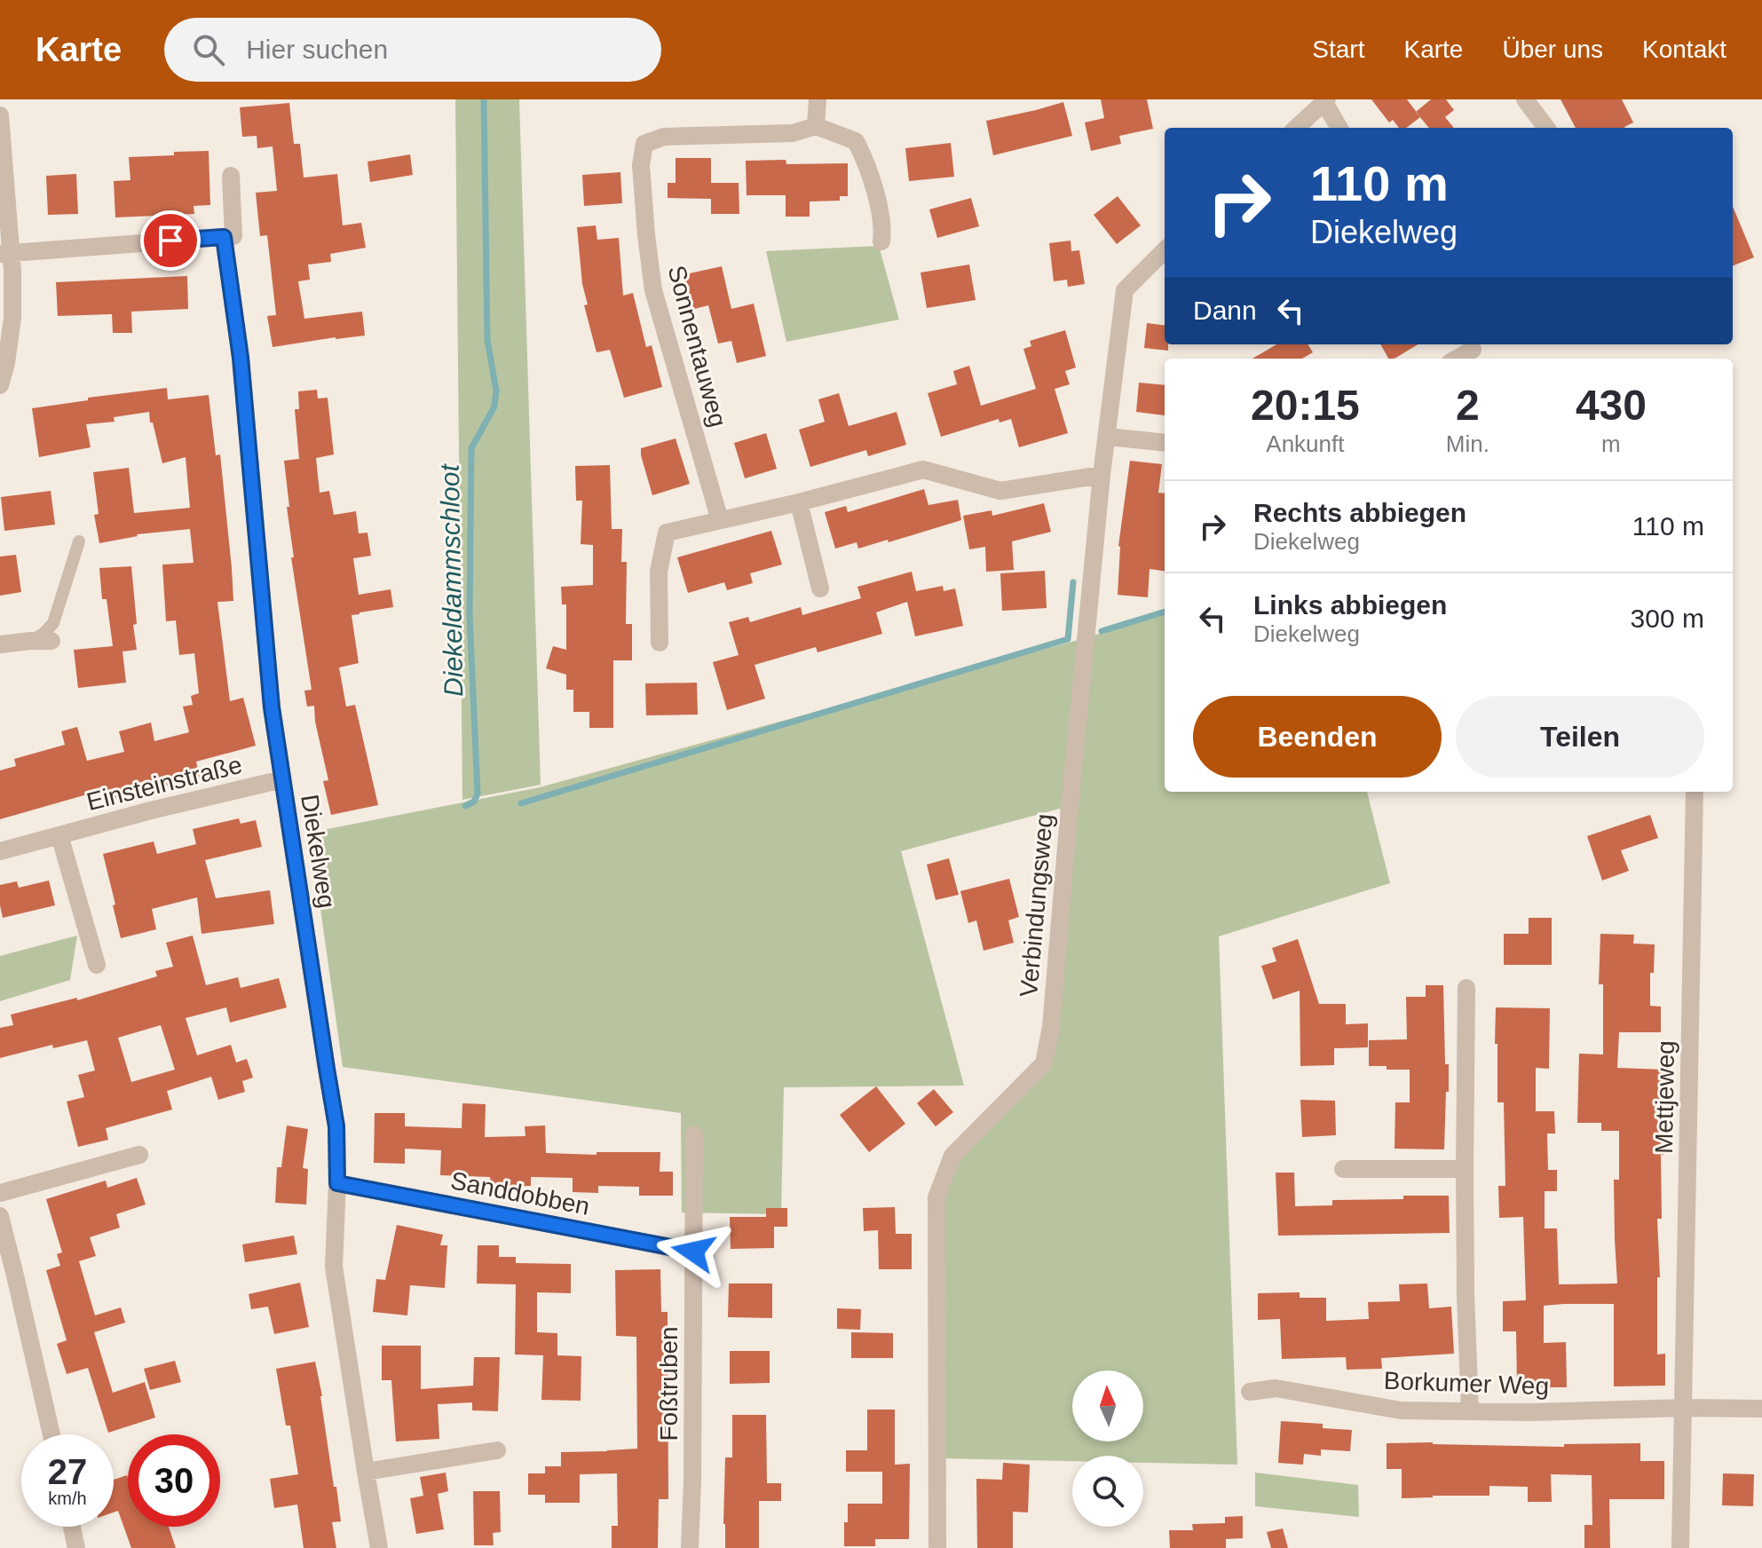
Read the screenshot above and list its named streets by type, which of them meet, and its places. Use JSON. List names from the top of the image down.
{
  "streets": {
    "street": [
      "Sonnentauweg",
      "Einsteinstraße",
      "Diekelweg",
      "Verbindungsweg",
      "Mettjeweg",
      "Sanddobben",
      "Borkumer Weg",
      "Foßtruben"
    ]
  },
  "crossings": [
    ["Einsteinstraße", "Diekelweg"],
    ["Diekelweg", "Sanddobben"],
    ["Mettjeweg", "Borkumer Weg"],
    ["Sanddobben", "Foßtruben"]
  ],
  "water": ["Diekeldammschloot"],
  "north": "top",
  "page": {
    "header": "Karte",
    "search": "Hier suchen",
    "nav": [
      "Start",
      "Karte",
      "Über uns",
      "Kontakt"
    ],
    "turn": ["110 m", "Diekelweg"],
    "then": "Dann",
    "eta": [
      "20:15",
      "Ankunft",
      "2",
      "Min.",
      "430",
      "m"
    ],
    "list": [
      {
        "name": "Rechts abbiegen",
        "note": "Diekelweg",
        "value": "110 m"
      },
      {
        "name": "Links abbiegen",
        "note": "Diekelweg",
        "value": "300 m"
      }
    ],
    "buttons": ["Beenden", "Teilen"],
    "speed": "27 km/h",
    "limit": "30"
  }
}
